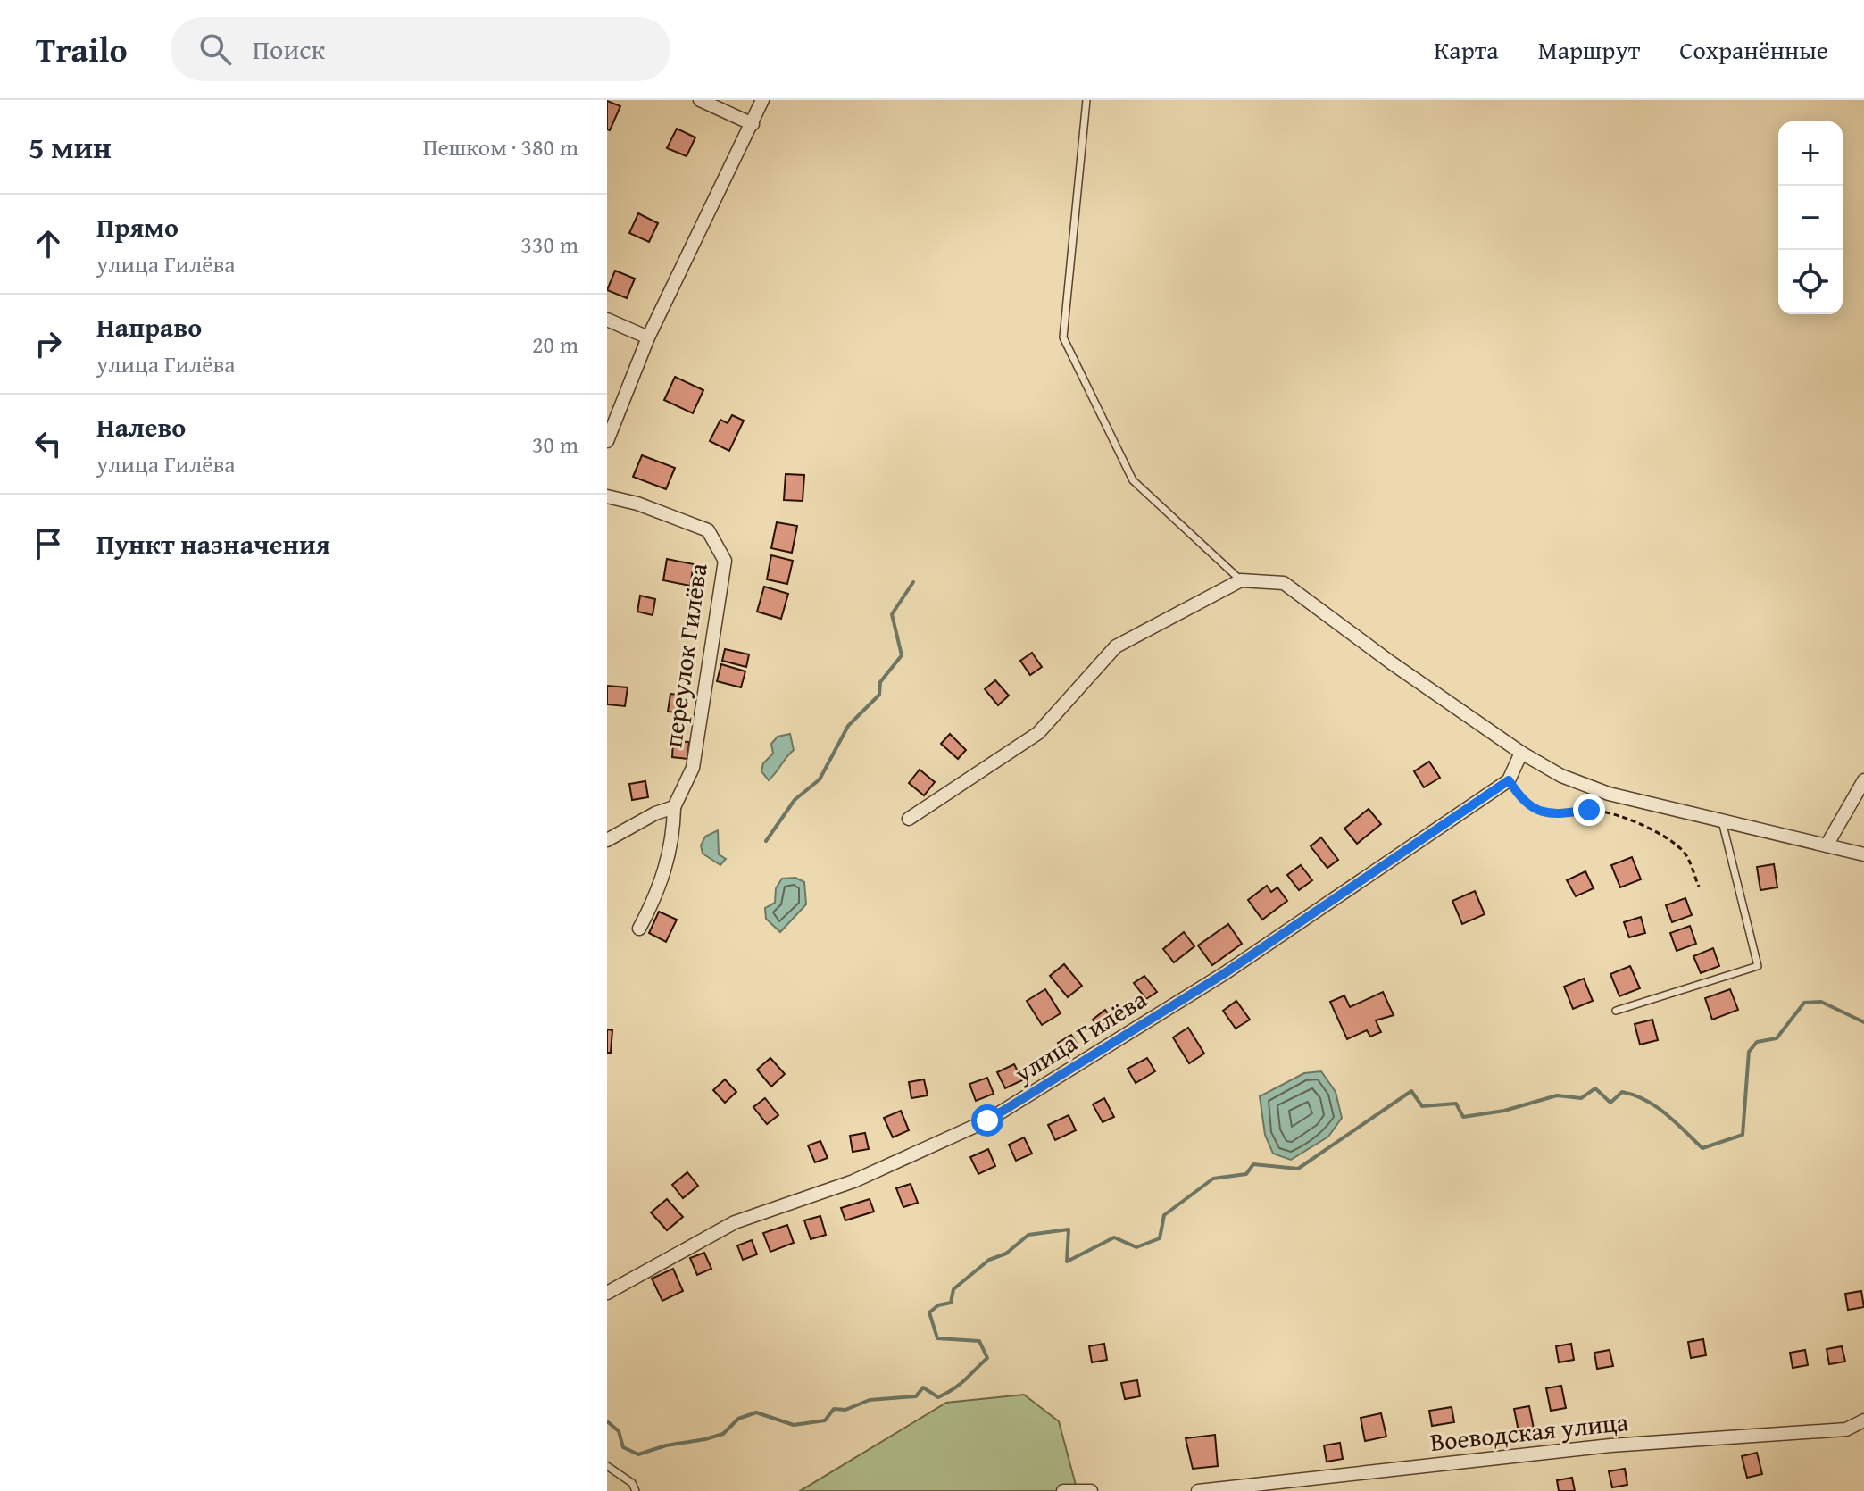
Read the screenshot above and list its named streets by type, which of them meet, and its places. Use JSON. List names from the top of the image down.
{
  "streets": {
    "street": ["переулок Гилёва", "улица Гилёва", "Воеводская улица"]
  },
  "page": {
    "header": "Trailo",
    "search": "Поиск",
    "nav": ["Карта", "Маршрут", "Сохранённые"],
    "heading": ["5 мин", "Пешком · 380 m"],
    "map_buttons": ["+", "−"],
    "list": [
      ["Прямо", "улица Гилёва", "330 m"],
      ["Направо", "улица Гилёва", "20 m"],
      ["Налево", "улица Гилёва", "30 m"],
      "Пункт назначения"
    ]
  }
}
